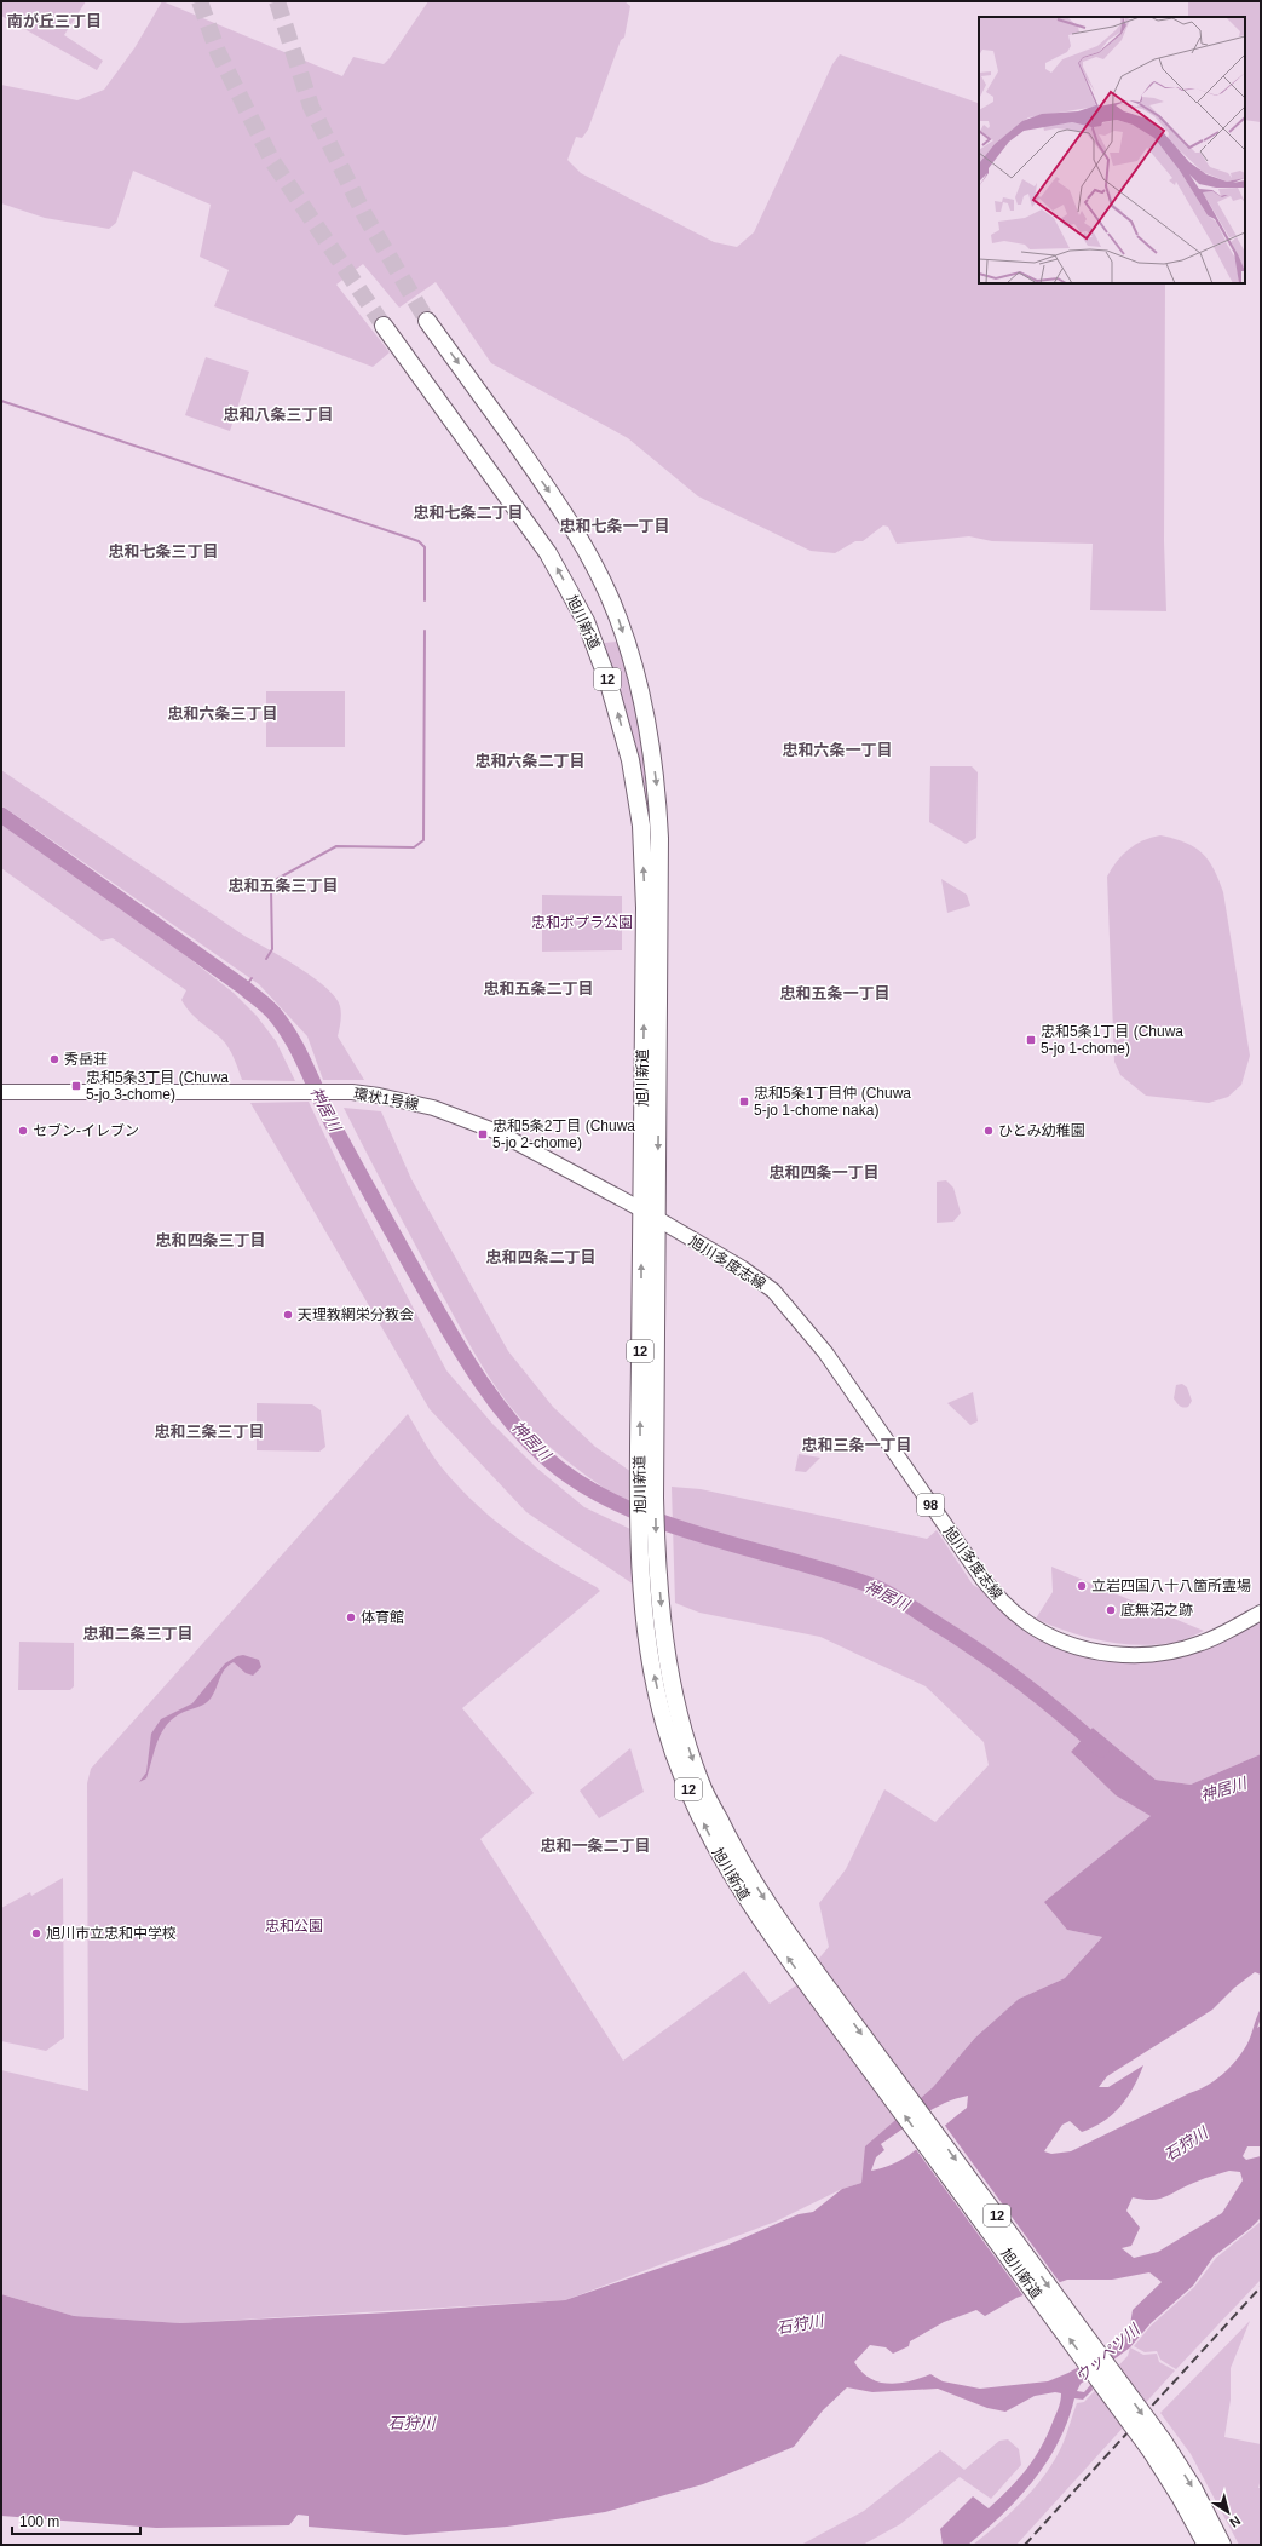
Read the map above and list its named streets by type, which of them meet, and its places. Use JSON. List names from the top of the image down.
{
  "streets": {
    "highway": ["旭川新道", "12"],
    "main road": ["環状1号線", "旭川多度志線", "98"]
  },
  "crossings": [
    ["旭川新道", "環状1号線"],
    ["旭川新道", "旭川多度志線"],
    ["環状1号線", "旭川多度志線"]
  ],
  "districts": [
    "南が丘三丁目",
    "忠和八条三丁目",
    "忠和七条二丁目",
    "忠和七条一丁目",
    "忠和七条三丁目",
    "忠和六条三丁目",
    "忠和六条一丁目",
    "忠和六条二丁目",
    "忠和五条三丁目",
    "忠和五条二丁目",
    "忠和五条一丁目",
    "忠和四条一丁目",
    "忠和四条三丁目",
    "忠和四条二丁目",
    "忠和三条三丁目",
    "忠和三条一丁目",
    "忠和二条三丁目",
    "忠和一条二丁目"
  ],
  "water": ["神居川", "石狩川", "ウッペツ川"],
  "parks": ["忠和ポプラ公園", "忠和公園"],
  "places": {
    "transit": [
      "忠和5条1丁目 (Chuwa 5-jo 1-chome)",
      "忠和5条3丁目 (Chuwa 5-jo 3-chome)",
      "忠和5条1丁目仲 (Chuwa 5-jo 1-chome naka)",
      "忠和5条2丁目 (Chuwa 5-jo 2-chome)"
    ],
    "other": [
      "秀岳荘",
      "セブン-イレブン",
      "ひとみ幼稚園",
      "天理教網栄分教会",
      "立岩四国八十八箇所霊場",
      "底無沼之跡",
      "体育館",
      "旭川市立忠和中学校"
    ]
  },
  "scale_bar": "100 m",
  "north": "bottom right"
}
